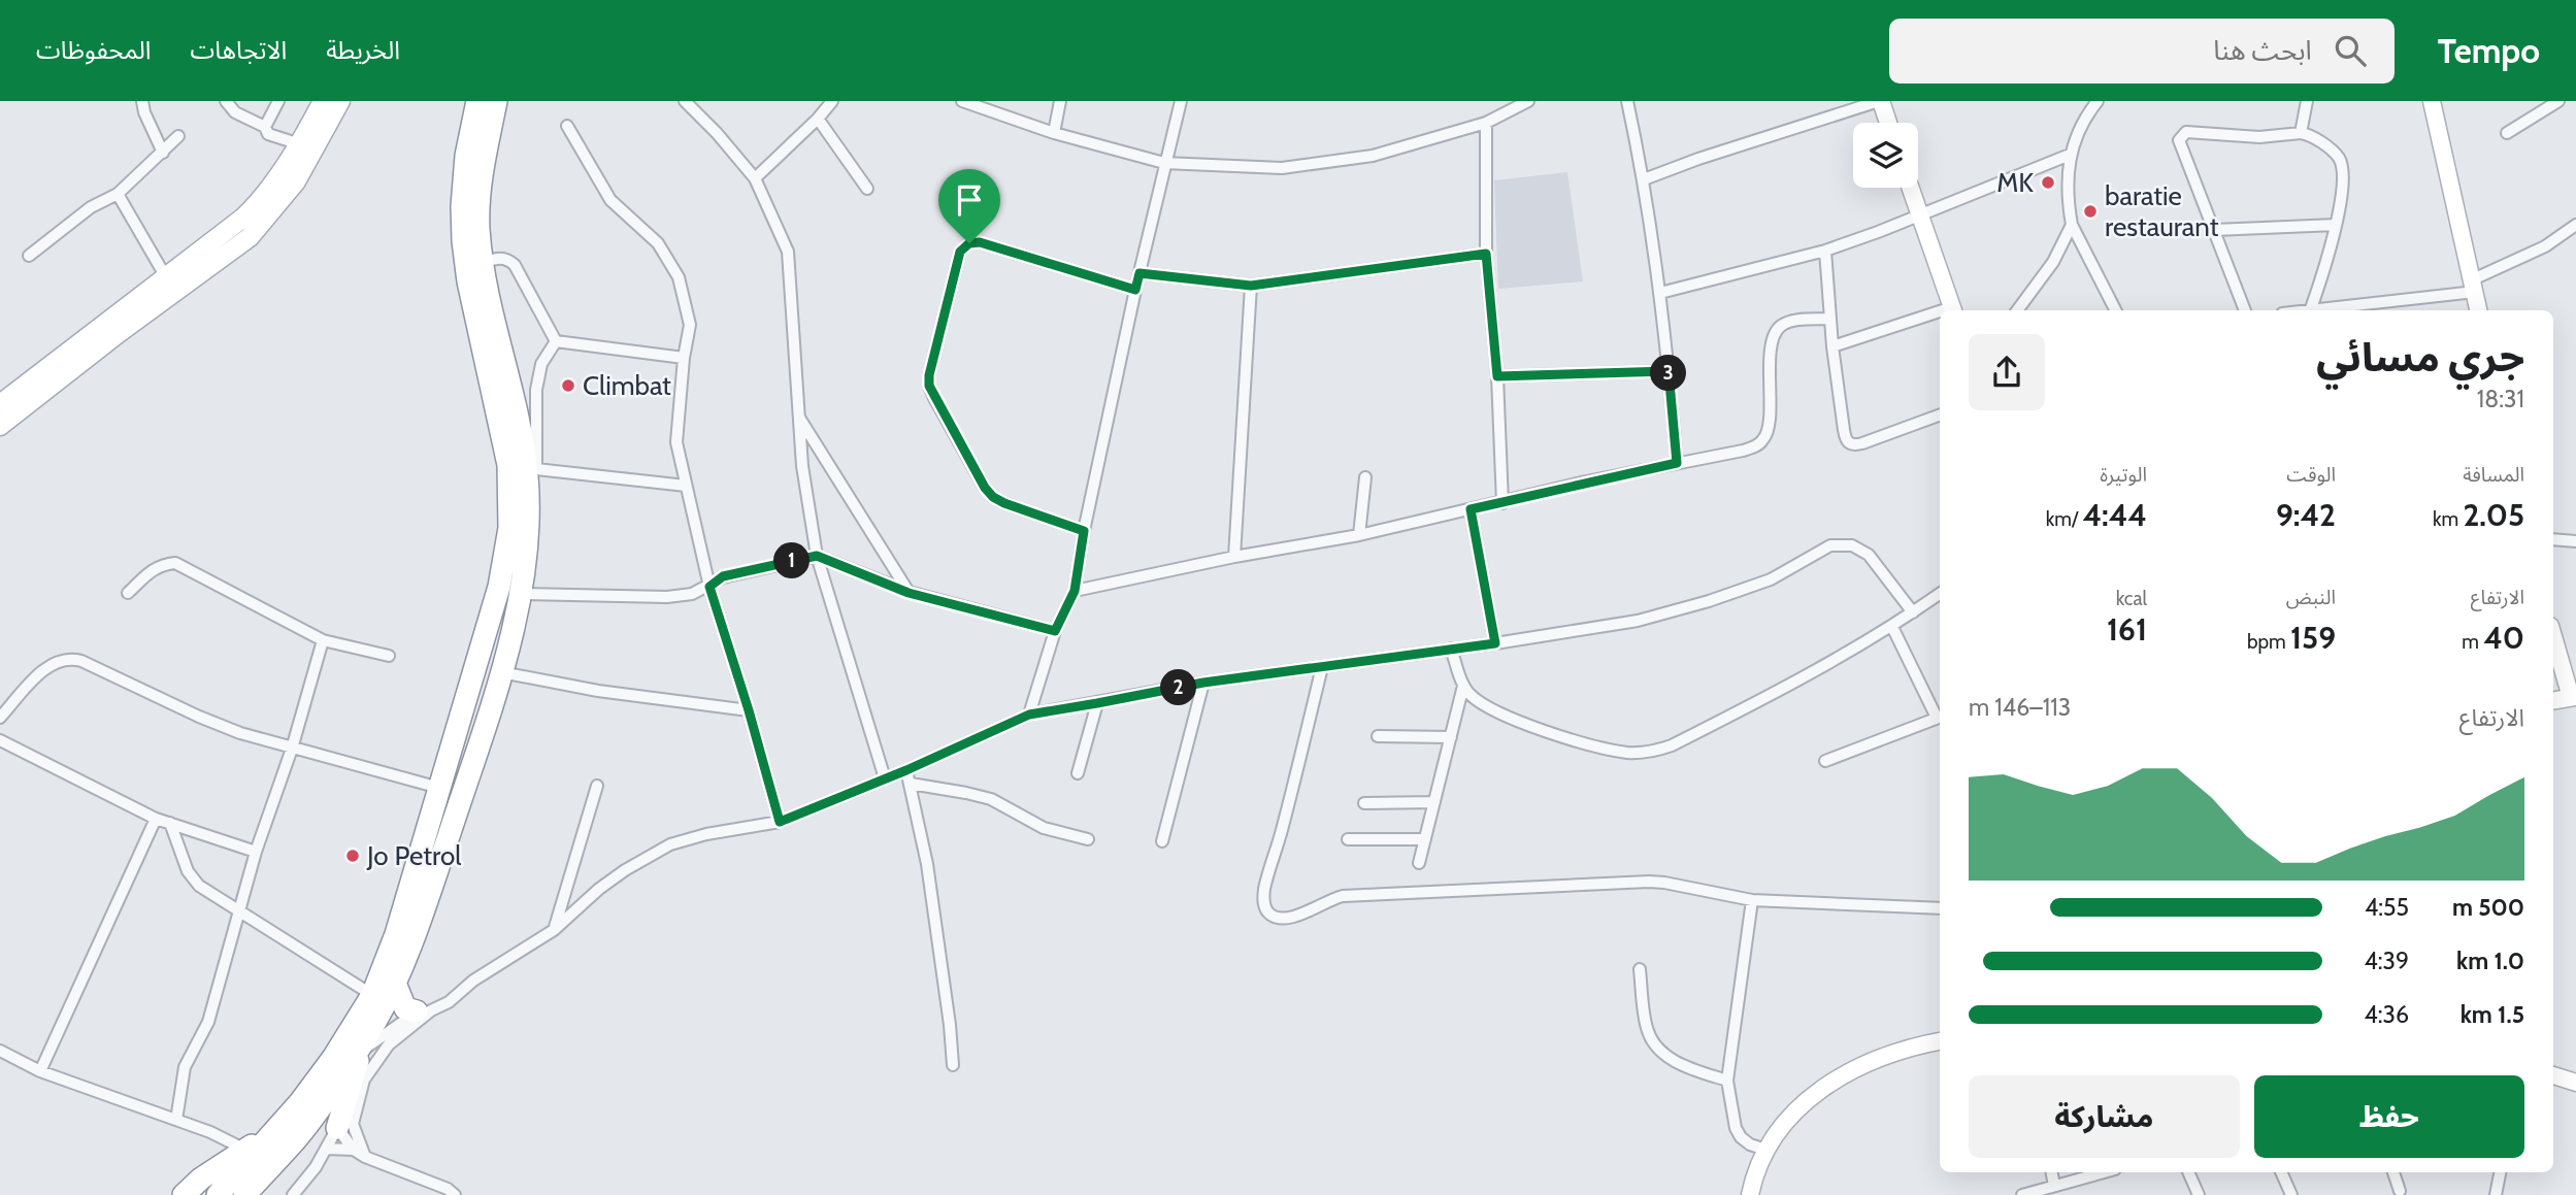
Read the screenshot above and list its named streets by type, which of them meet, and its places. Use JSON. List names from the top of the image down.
{
  "places": [
    "MK",
    "baratie restaurant",
    "Climbat",
    "Jo Petrol"
  ],
  "page": {
    "header": "Tempo",
    "search": "ابحث هنا",
    "nav": ["الخريطة", "الاتجاهات", "المحفوظات"],
    "heading": ["جري مسائي", "18:31"],
    "pins": ["3", "1", "2"],
    "stats": [
      ["المسافة", "2.05 km"],
      ["الوقت", "9:42"],
      ["الوتيرة", "4:44 /km"],
      ["الارتفاع", "40 m"],
      ["النبض", "159 bpm"],
      ["kcal", "161"]
    ],
    "chart": ["الارتفاع", "113–146 m"],
    "list": [
      {
        "name": "500 m",
        "note": "4:55"
      },
      {
        "name": "1.0 km",
        "note": "4:39"
      },
      {
        "name": "1.5 km",
        "note": "4:36"
      }
    ],
    "buttons": ["حفظ", "مشاركة"]
  }
}
